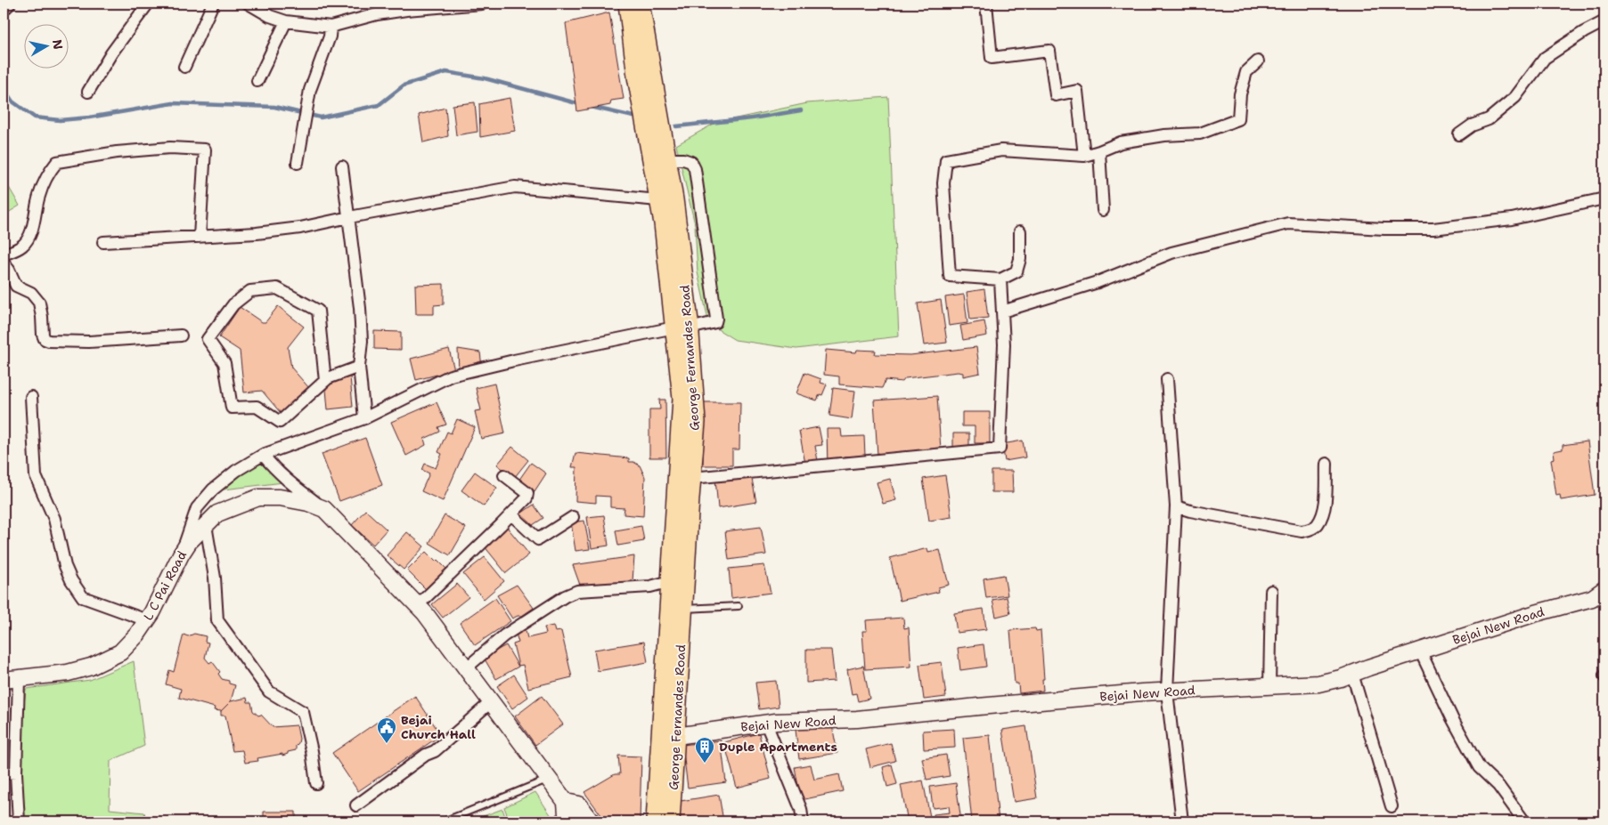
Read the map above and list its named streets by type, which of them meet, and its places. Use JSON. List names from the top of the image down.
{
  "streets": {
    "main road": ["George Fernandes Road"],
    "street": ["L C Pai Road", "Bejai New Road"]
  },
  "crossings": [
    ["George Fernandes Road", "Bejai New Road"]
  ],
  "places": {
    "public building": ["Bejai Church Hall"],
    "building": ["Duple Apartments"]
  },
  "north": "right"
}
